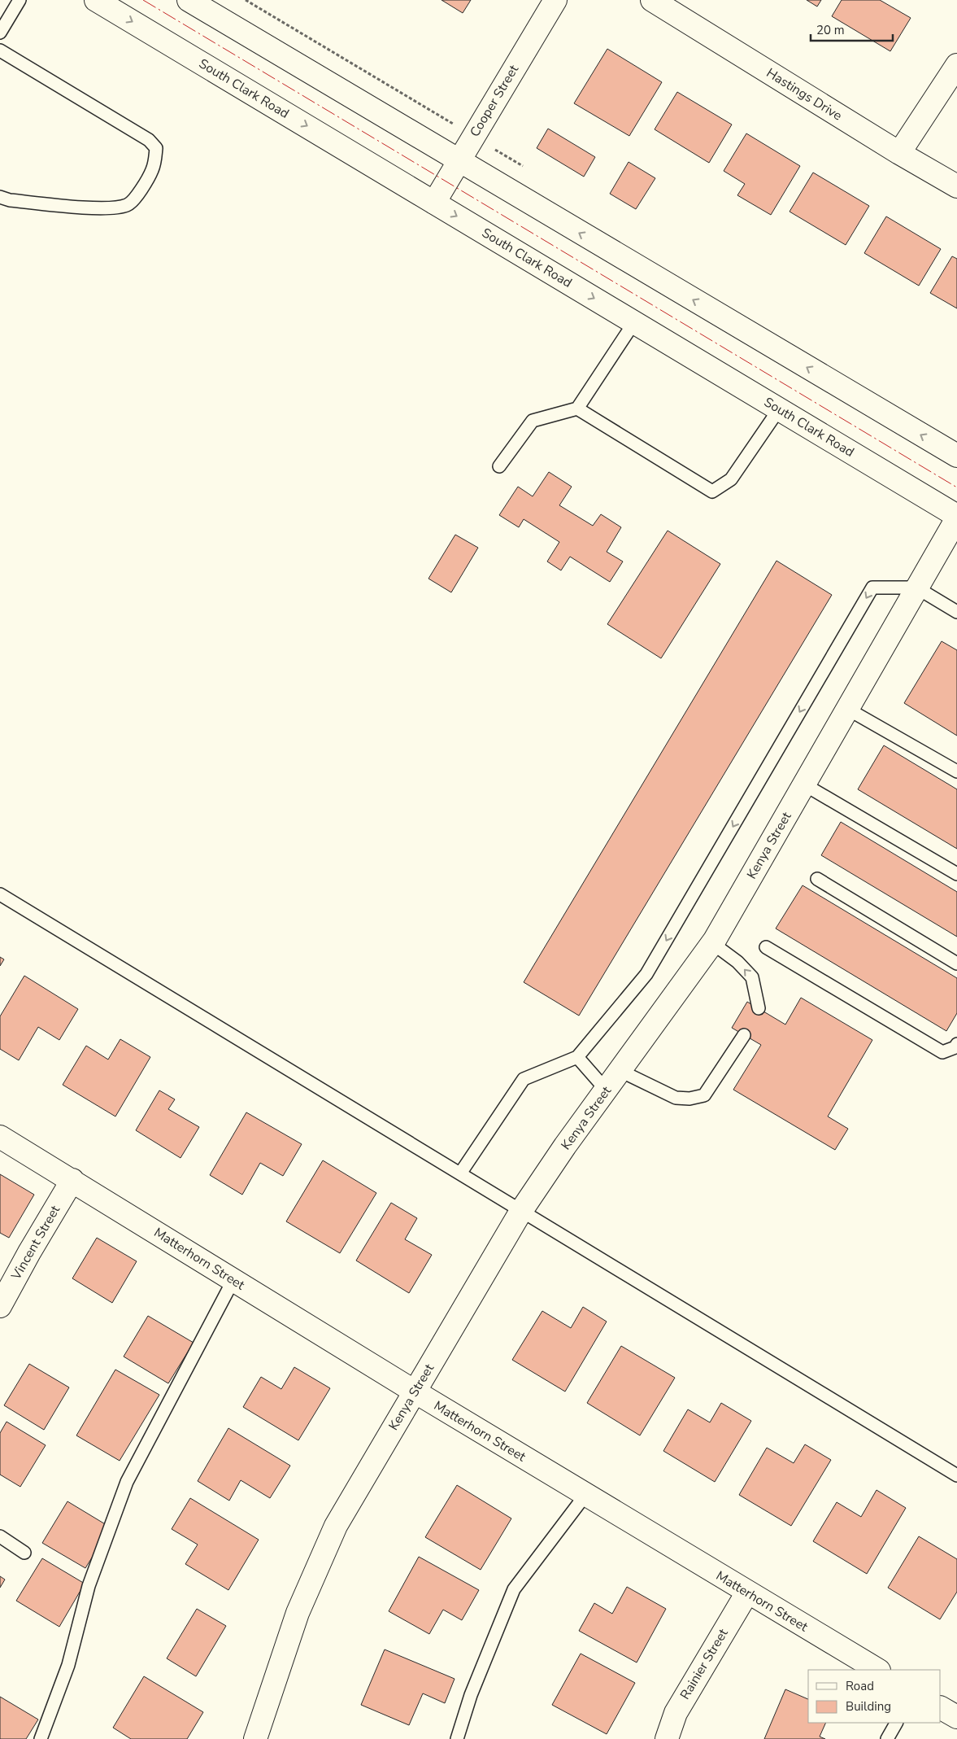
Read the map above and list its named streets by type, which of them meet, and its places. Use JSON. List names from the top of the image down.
{
  "streets": {
    "street": [
      "South Clark Road",
      "Hastings Drive",
      "Cooper Street",
      "Kenya Street",
      "Vincent Street",
      "Matterhorn Street",
      "Rainier Street"
    ]
  },
  "crossings": [
    ["South Clark Road", "Cooper Street"],
    ["South Clark Road", "Kenya Street"],
    ["Kenya Street", "Matterhorn Street"],
    ["Vincent Street", "Matterhorn Street"],
    ["Matterhorn Street", "Rainier Street"]
  ],
  "legend": ["Road", "Building"],
  "scale_bar": "20 m"
}
